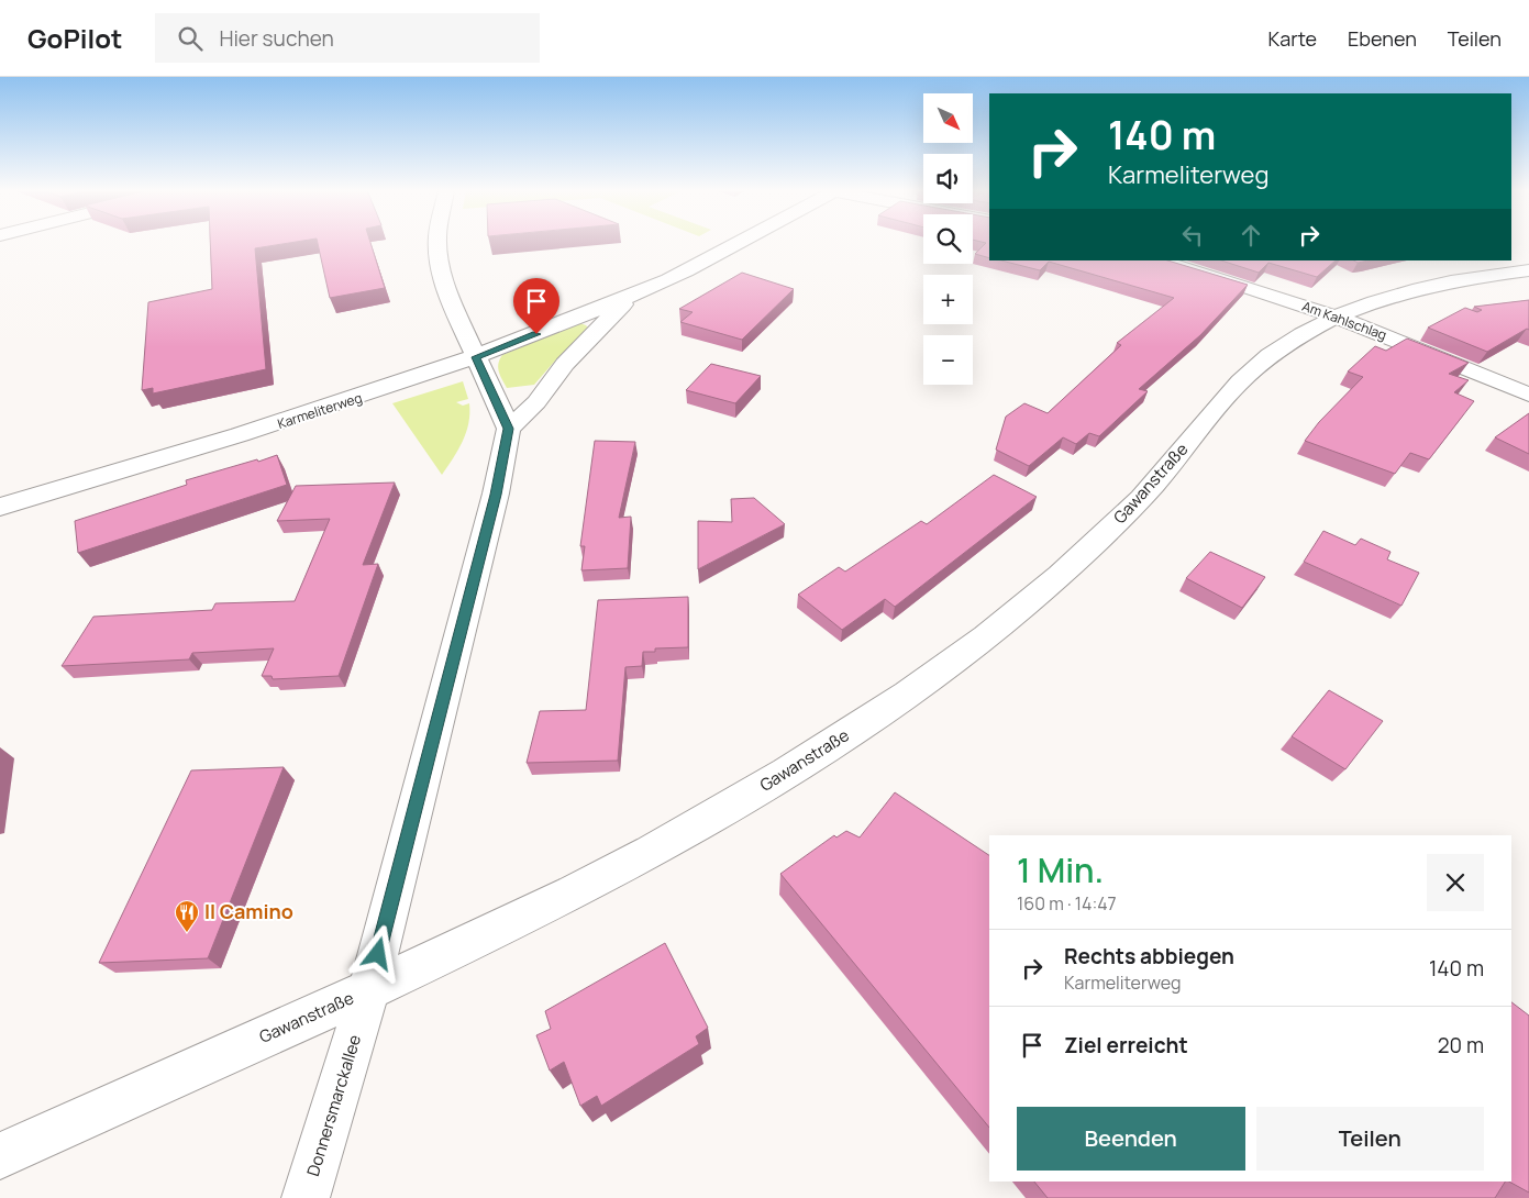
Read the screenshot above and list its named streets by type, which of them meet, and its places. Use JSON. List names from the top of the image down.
{
  "streets": {
    "street": [
      "Am Kahlschlag",
      "Karmeliterweg",
      "Gawanstraße",
      "Donnersmarckallee"
    ]
  },
  "crossings": [
    ["Am Kahlschlag", "Gawanstraße"],
    ["Karmeliterweg", "Donnersmarckallee"],
    ["Gawanstraße", "Donnersmarckallee"]
  ],
  "places": {
    "restaurant": ["Il Camino"]
  },
  "north": "bottom right",
  "page": {
    "header": "GoPilot",
    "search": "Hier suchen",
    "nav": ["Karte", "Ebenen", "Teilen"],
    "map_buttons": ["+", "−"],
    "turn": ["140 m", "Karmeliterweg"],
    "heading": ["1 Min.", "160 m · 14:47"],
    "list": [
      {
        "name": "Rechts abbiegen",
        "note": "Karmeliterweg",
        "value": "140 m"
      },
      {
        "name": "Ziel erreicht",
        "value": "20 m"
      }
    ],
    "buttons": ["Beenden", "Teilen"]
  }
}
